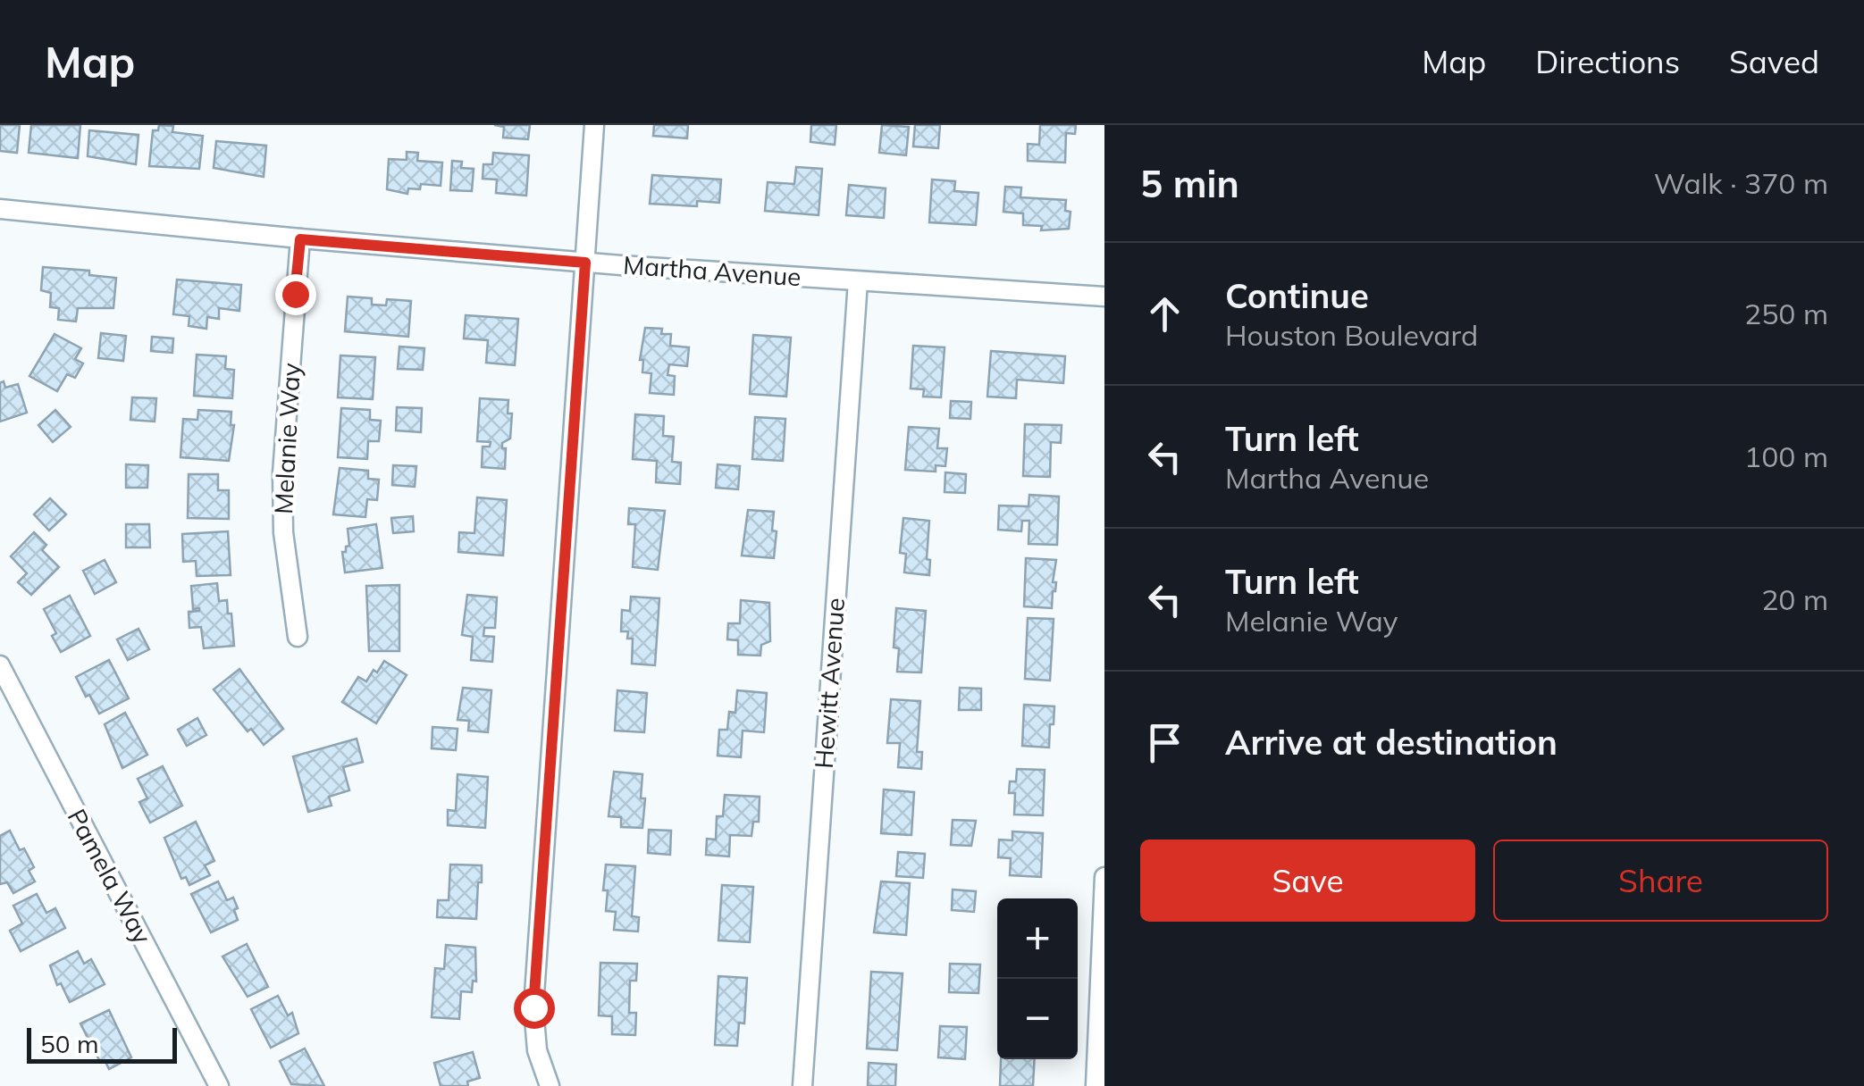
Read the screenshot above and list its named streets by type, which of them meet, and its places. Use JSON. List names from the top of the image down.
{
  "streets": {
    "street": [
      "Martha Avenue",
      "Melanie Way",
      "Hewitt Avenue",
      "Pamela Way"
    ]
  },
  "crossings": [
    ["Martha Avenue", "Melanie Way"],
    ["Martha Avenue", "Hewitt Avenue"]
  ],
  "scale_bar": "50 m",
  "page": {
    "header": "Map",
    "nav": ["Map", "Directions", "Saved"],
    "heading": ["5 min", "Walk · 370 m"],
    "list": [
      ["Continue", "Houston Boulevard", "250 m"],
      ["Turn left", "Martha Avenue", "100 m"],
      ["Turn left", "Melanie Way", "20 m"],
      "Arrive at destination"
    ],
    "buttons": ["Save", "Share"],
    "map_buttons": ["+", "−"],
    "scale": "50 m"
  }
}
